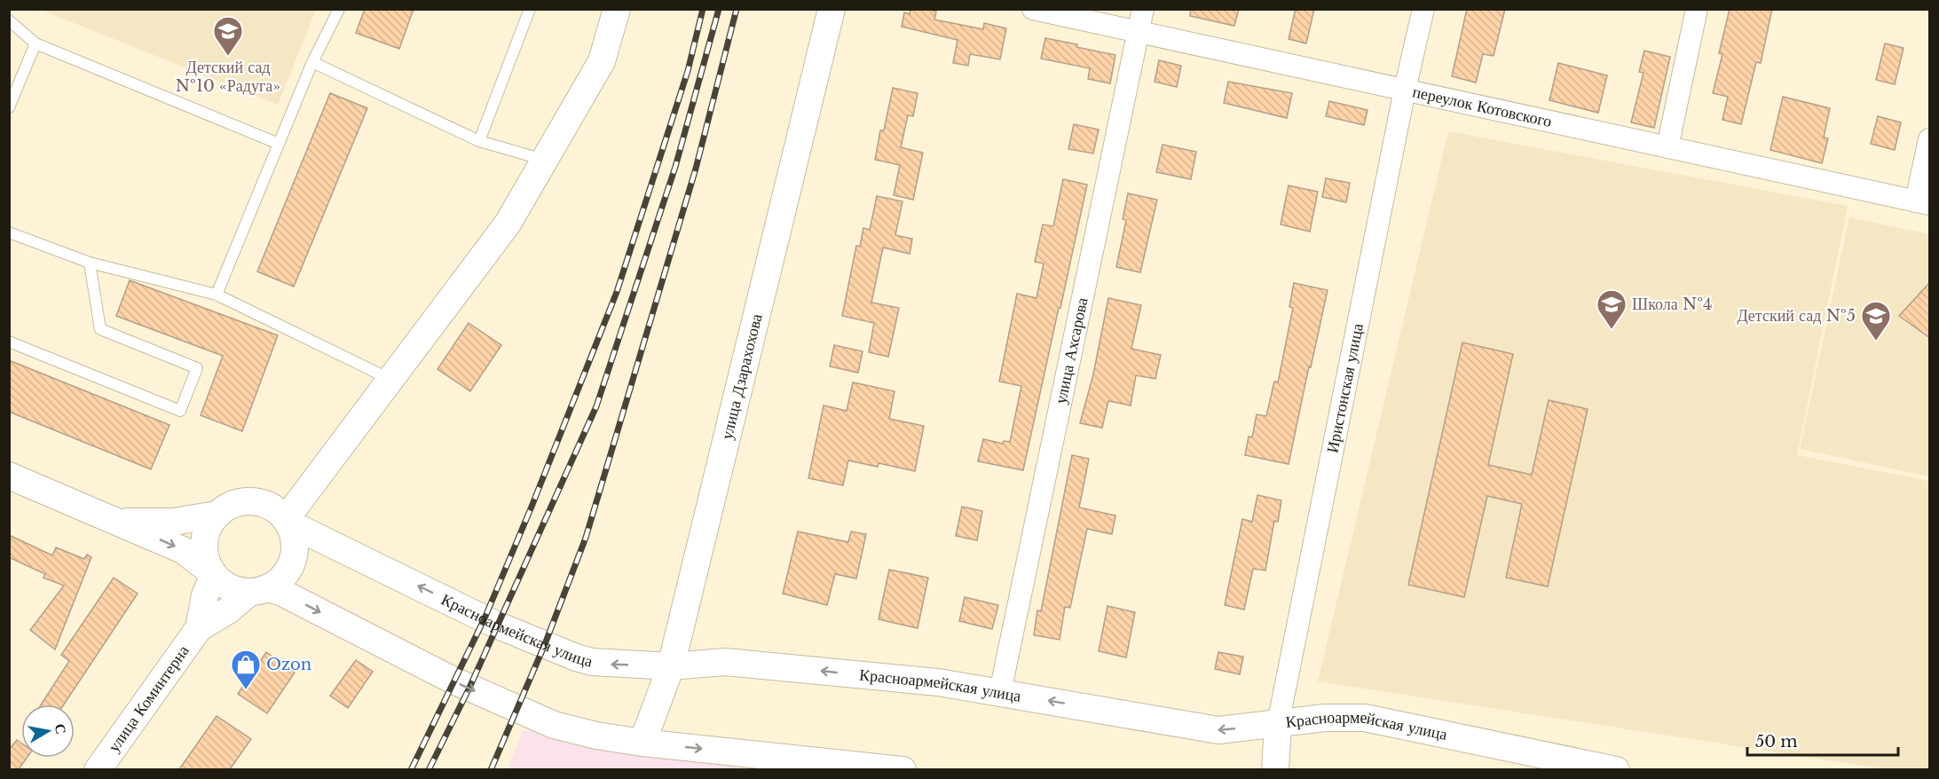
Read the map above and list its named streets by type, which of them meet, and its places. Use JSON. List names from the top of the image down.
{
  "streets": {
    "street": [
      "переулок Котовского",
      "улица Ахсарова",
      "улица Дзарахохова",
      "Иристонская улица",
      "Красноармейская улица",
      "улица Коминтерна"
    ]
  },
  "crossings": [
    ["переулок Котовского", "улица Ахсарова"],
    ["переулок Котовского", "Иристонская улица"],
    ["улица Ахсарова", "Красноармейская улица"],
    ["улица Дзарахохова", "Красноармейская улица"],
    ["Иристонская улица", "Красноармейская улица"],
    ["Красноармейская улица", "улица Коминтерна"]
  ],
  "places": {
    "school or university": ["Детский сад №10 «Радуга»", "Школа №4", "Детский сад №5"],
    "shop": ["Ozon"]
  },
  "scale_bar": "50 m",
  "north": "right"
}
